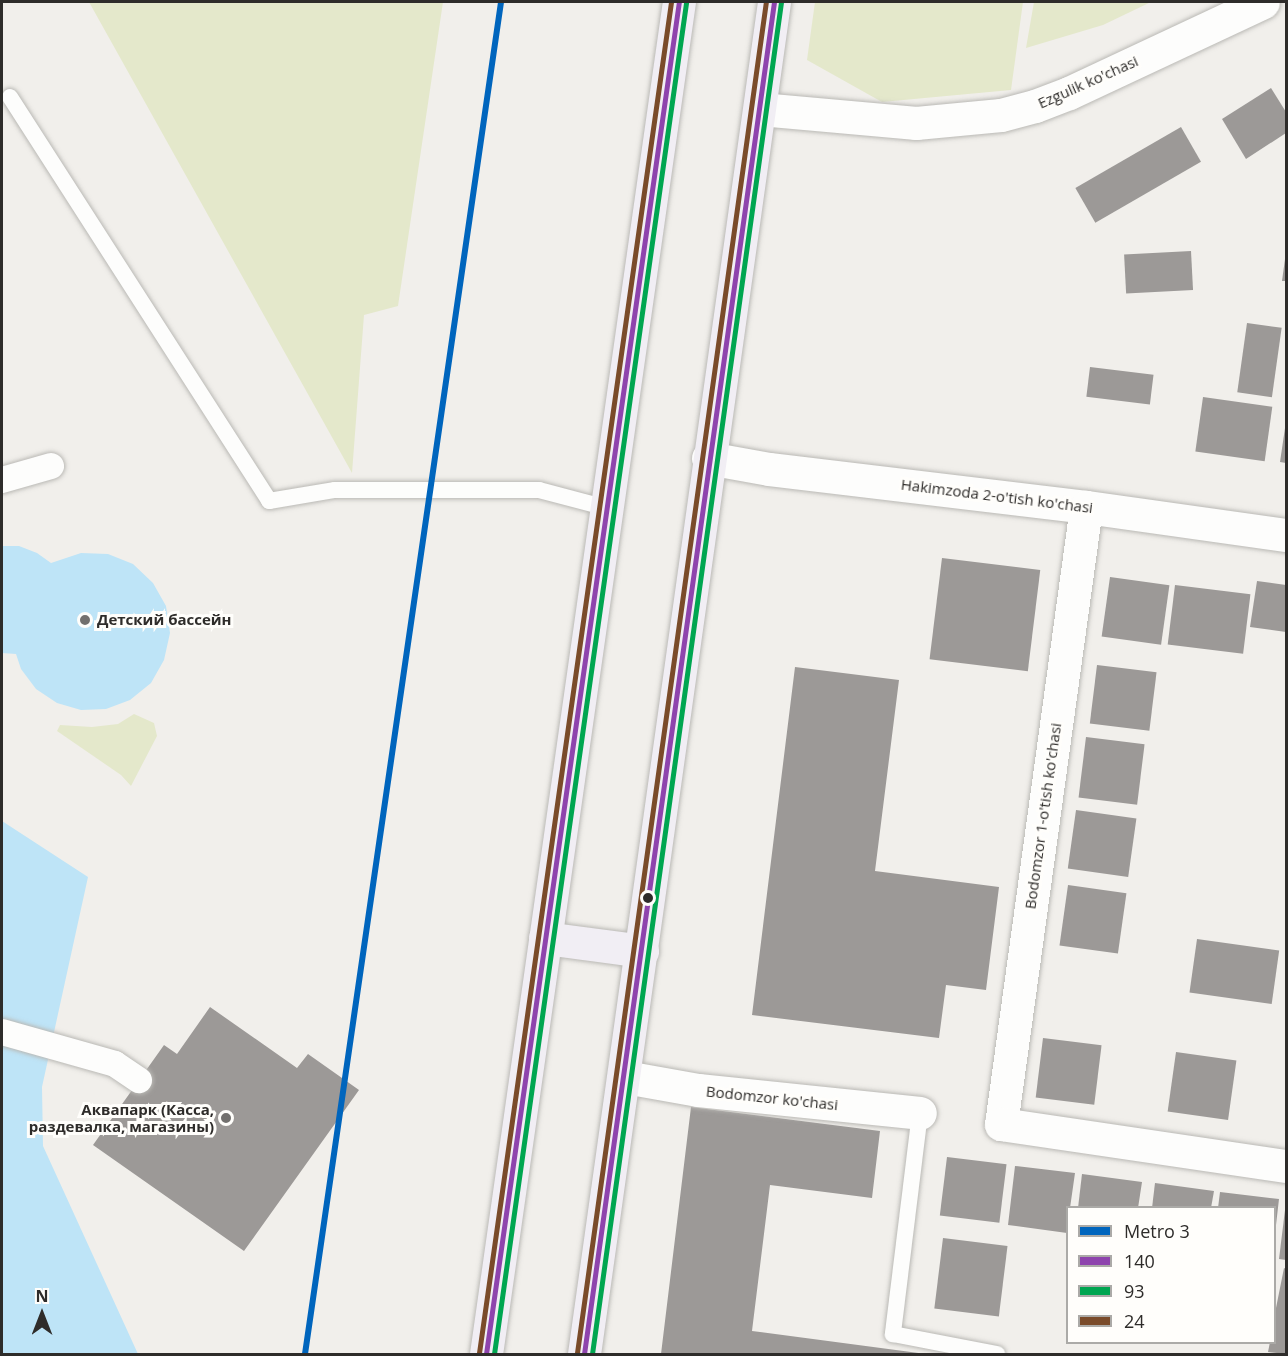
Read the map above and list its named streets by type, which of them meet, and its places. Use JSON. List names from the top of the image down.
{
  "streets": {
    "street": [
      "Ezgulik ko'chasi",
      "Hakimzoda 2-o'tish ko'chasi",
      "Bodomzor 1-o'tish ko'chasi",
      "Bodomzor ko'chasi"
    ]
  },
  "crossings": [
    ["Hakimzoda 2-o'tish ko'chasi", "Bodomzor 1-o'tish ko'chasi"]
  ],
  "places": ["Детский бассейн", "Аквапарк (Касса, раздевалка, магазины)"],
  "lines": [
    "metro line 3",
    "transit line 140",
    "transit line 24",
    "transit line 93"
  ],
  "legend": [
    "Metro 3",
    "140",
    "93",
    "24"
  ],
  "north": "top"
}
